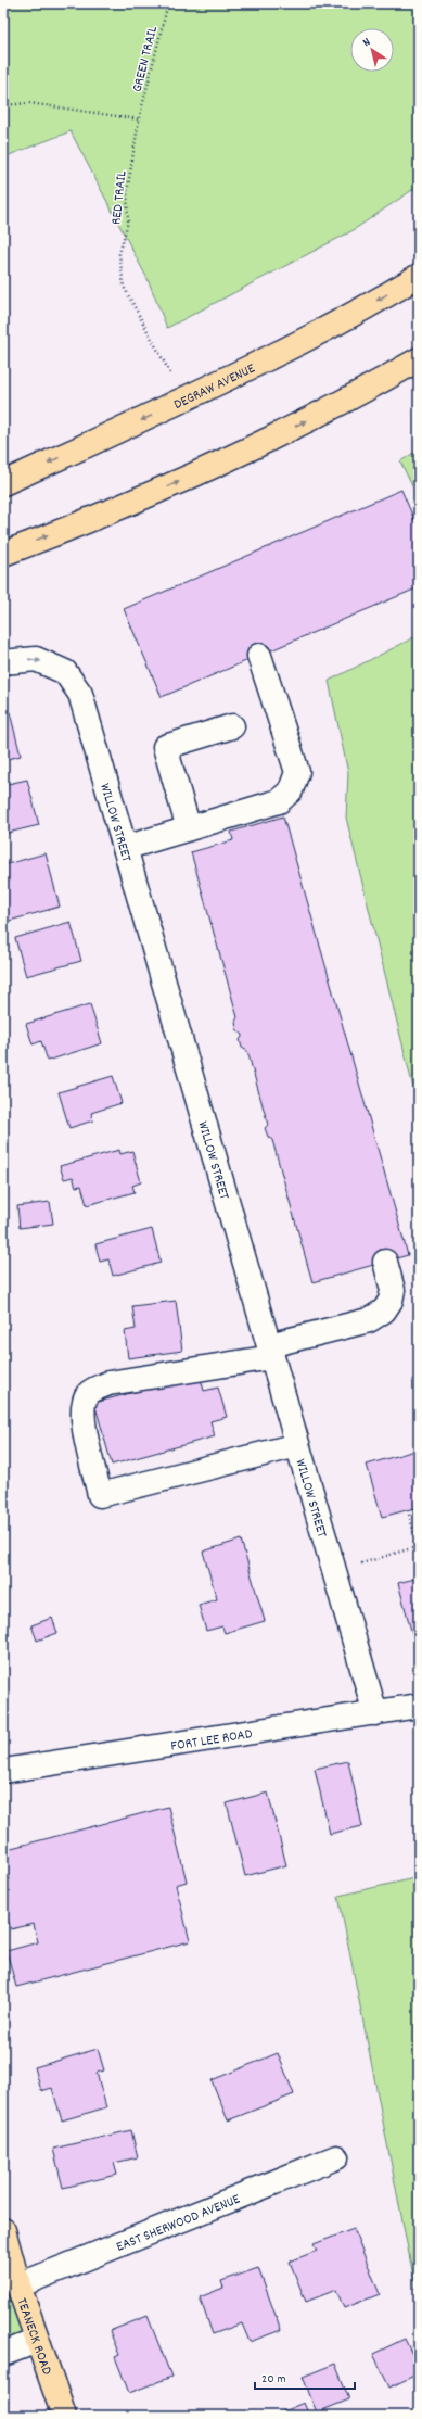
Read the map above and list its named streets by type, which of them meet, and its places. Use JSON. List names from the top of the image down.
{
  "streets": {
    "main road": ["DEGRAW AVENUE", "TEANECK ROAD"],
    "street": ["WILLOW STREET", "FORT LEE ROAD", "EAST SHERWOOD AVENUE"],
    "path": ["GREEN TRAIL", "RED TRAIL"]
  },
  "crossings": [
    ["GREEN TRAIL", "RED TRAIL"],
    ["RED TRAIL", "DEGRAW AVENUE"],
    ["WILLOW STREET", "FORT LEE ROAD"],
    ["EAST SHERWOOD AVENUE", "TEANECK ROAD"]
  ],
  "scale_bar": "20 m",
  "north": "top left"
}
